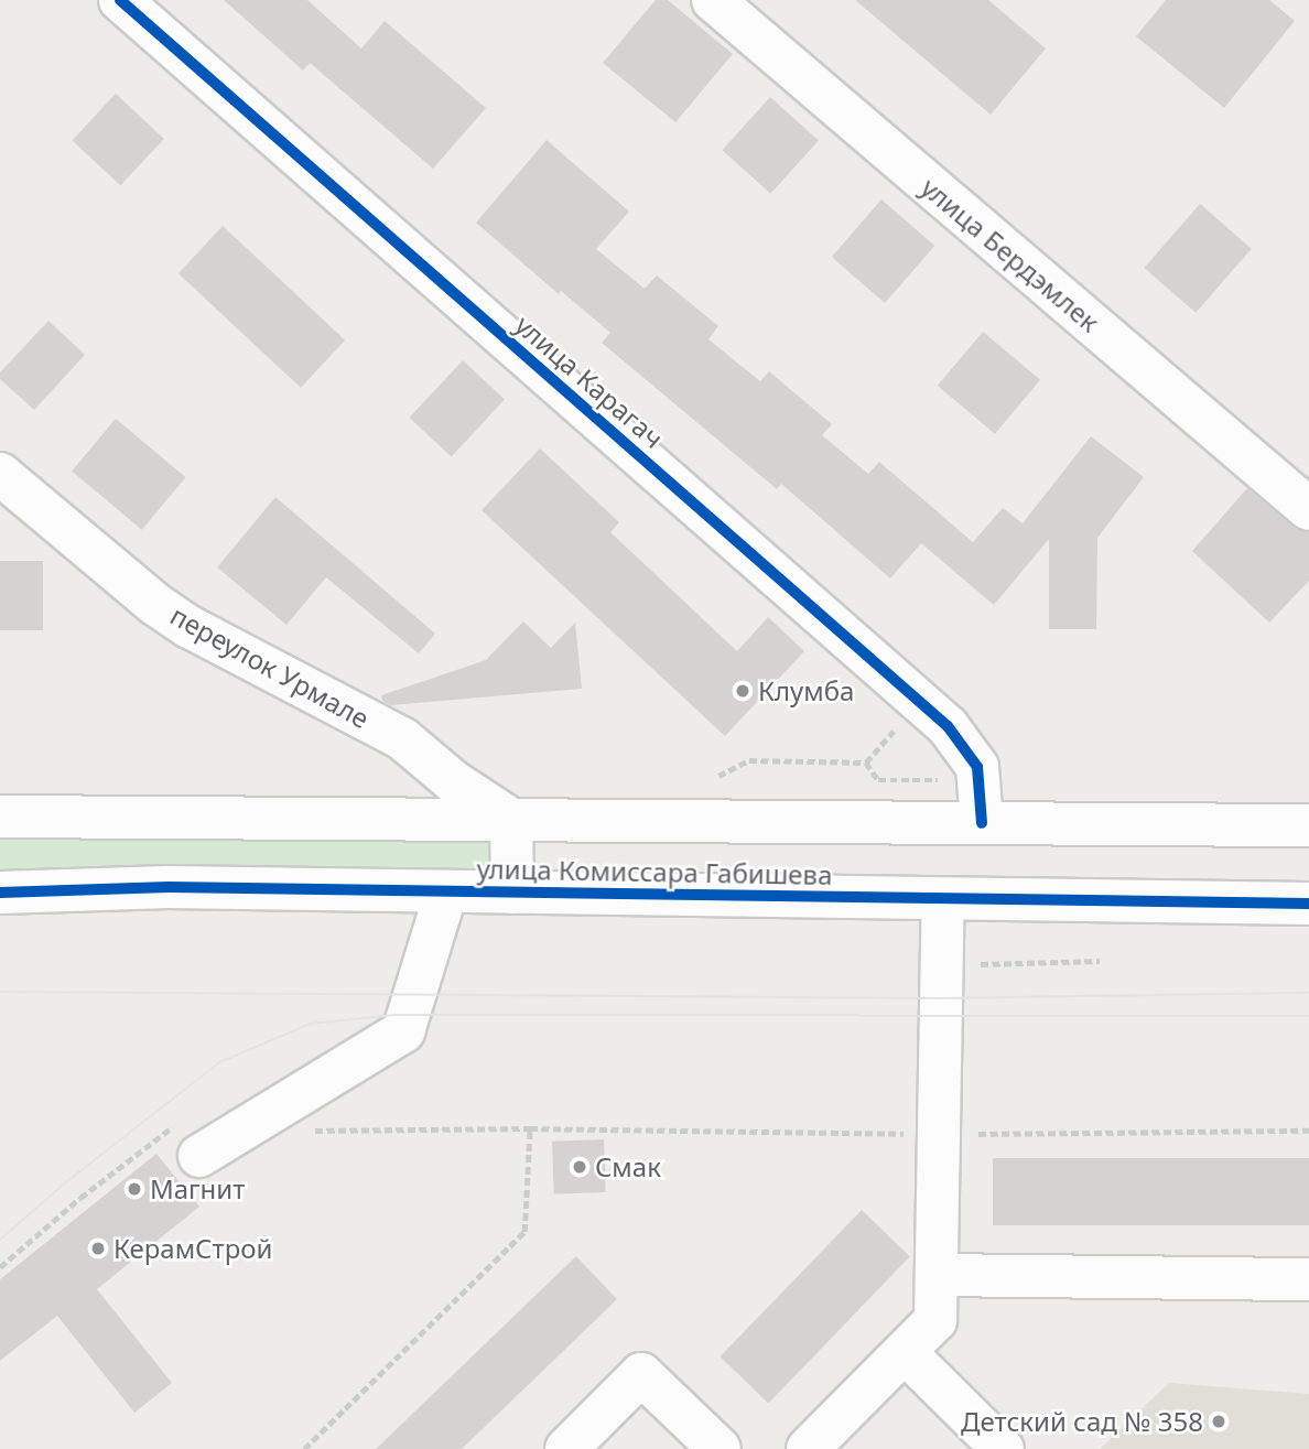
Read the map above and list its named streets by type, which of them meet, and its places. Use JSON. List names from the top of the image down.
{
  "streets": {
    "street": [
      "улица Бердэмлек",
      "улица Карагач",
      "переулок Урмале",
      "улица Комиссара Габишева"
    ]
  },
  "crossings": [
    ["улица Карагач", "улица Комиссара Габишева"],
    ["переулок Урмале", "улица Комиссара Габишева"]
  ],
  "places": [
    "Клумба",
    "Смак",
    "Магнит",
    "КерамСтрой",
    "Детский сад № 358"
  ]
}
